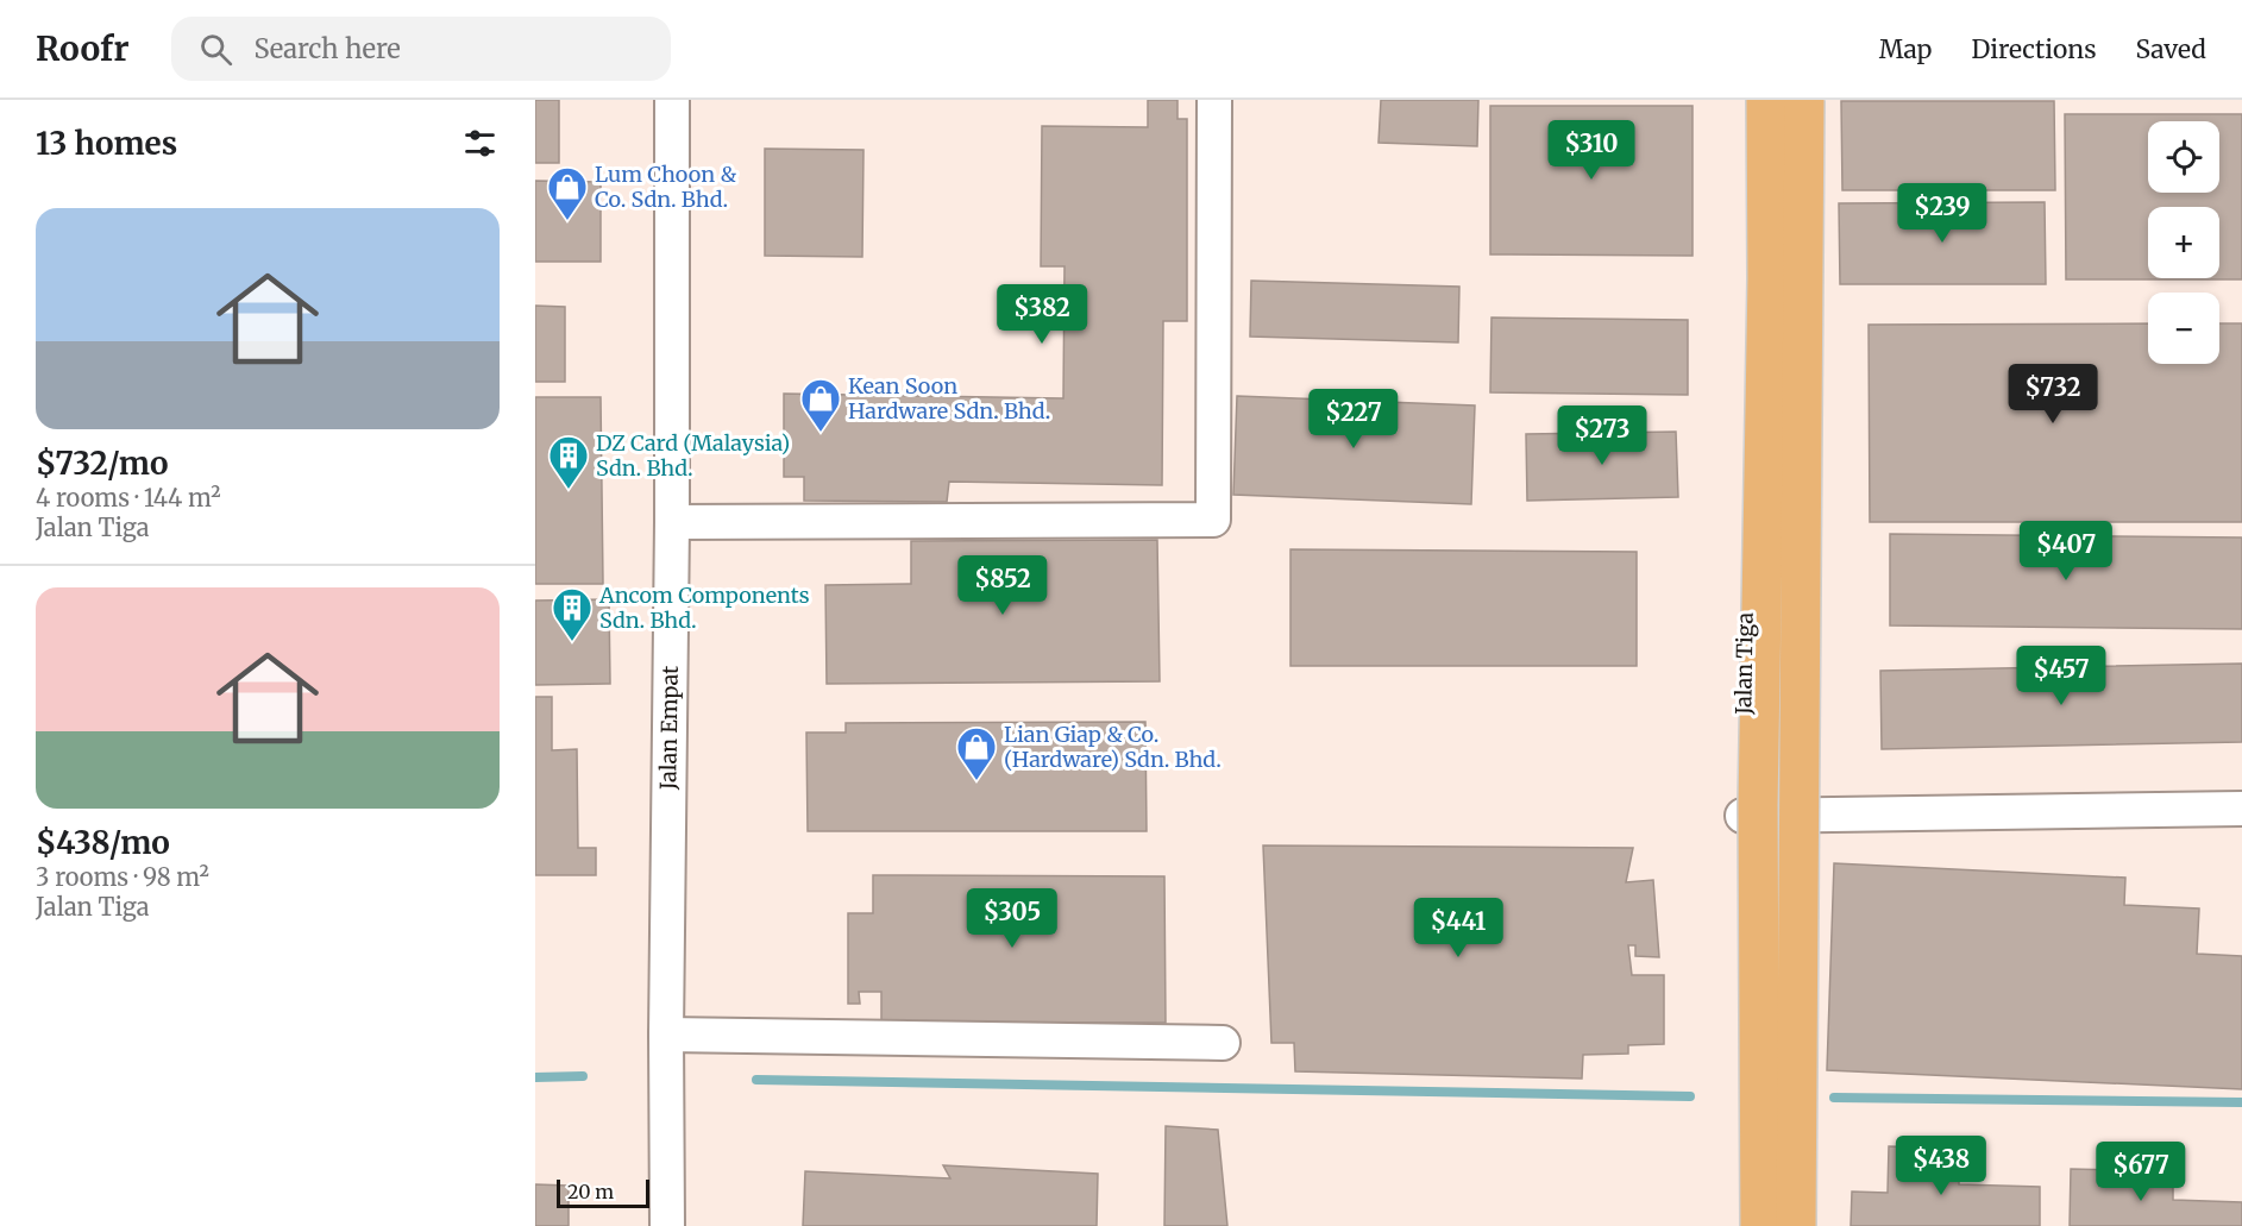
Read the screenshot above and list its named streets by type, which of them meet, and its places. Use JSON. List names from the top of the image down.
{
  "streets": {
    "street": ["Jalan Tiga", "Jalan Empat"]
  },
  "places": {
    "shop": ["Lum Choon & Co. Sdn. Bhd.", "Kean Soon Hardware Sdn. Bhd.", "Lian Giap & Co. (Hardware) Sdn. Bhd."],
    "building": ["DZ Card (Malaysia) Sdn. Bhd.", "Ancom Components Sdn. Bhd."]
  },
  "scale_bar": "20 m",
  "page": {
    "header": "Roofr",
    "search": "Search here",
    "nav": ["Map", "Directions", "Saved"],
    "heading": "13 homes",
    "price": [
      "$310",
      "$239",
      "$382",
      "$732",
      "$227",
      "$273",
      "$407",
      "$852",
      "$457",
      "$305",
      "$441",
      "$438",
      "$677"
    ],
    "map_buttons": ["+", "−"],
    "list": [
      {
        "name": "$732/mo",
        "note": "4 rooms · 144 m² · Jalan Tiga"
      },
      {
        "name": "$438/mo",
        "note": "3 rooms · 98 m² · Jalan Tiga"
      }
    ],
    "scale": "20 m"
  }
}
